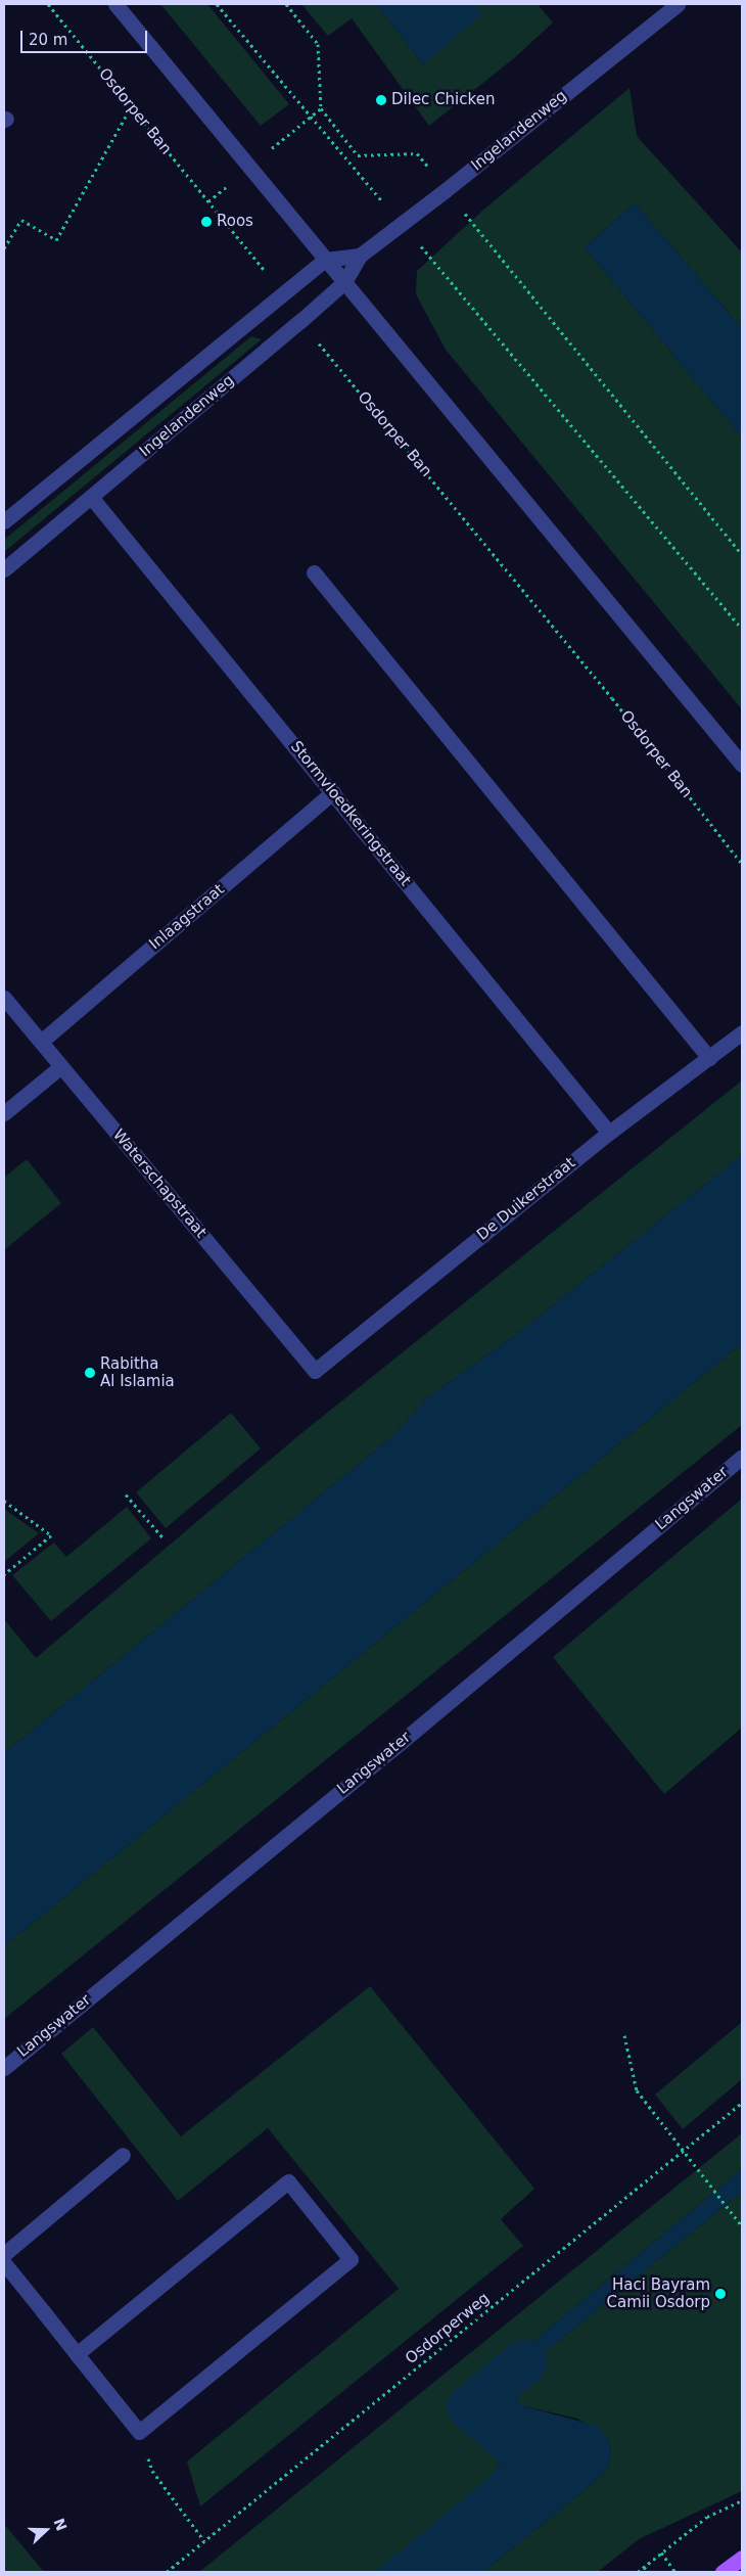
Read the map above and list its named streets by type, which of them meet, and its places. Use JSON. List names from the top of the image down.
{
  "streets": {
    "street": [
      "Ingelandenweg",
      "Stormvloedkeringstraat",
      "Inlaagstraat",
      "Waterschapstraat",
      "De Duikerstraat",
      "Langswater"
    ],
    "path": ["Osdorper Ban", "Osdorperweg"]
  },
  "crossings": [
    ["Osdorper Ban", "Ingelandenweg"],
    ["Ingelandenweg", "Stormvloedkeringstraat"],
    ["Stormvloedkeringstraat", "Inlaagstraat"],
    ["Stormvloedkeringstraat", "De Duikerstraat"],
    ["Inlaagstraat", "Waterschapstraat"],
    ["Waterschapstraat", "De Duikerstraat"]
  ],
  "places": [
    "Dilec Chicken",
    "Roos",
    "Rabitha Al Islamia",
    "Haci Bayram Camii Osdorp"
  ],
  "scale_bar": "20 m",
  "north": "right"
}
